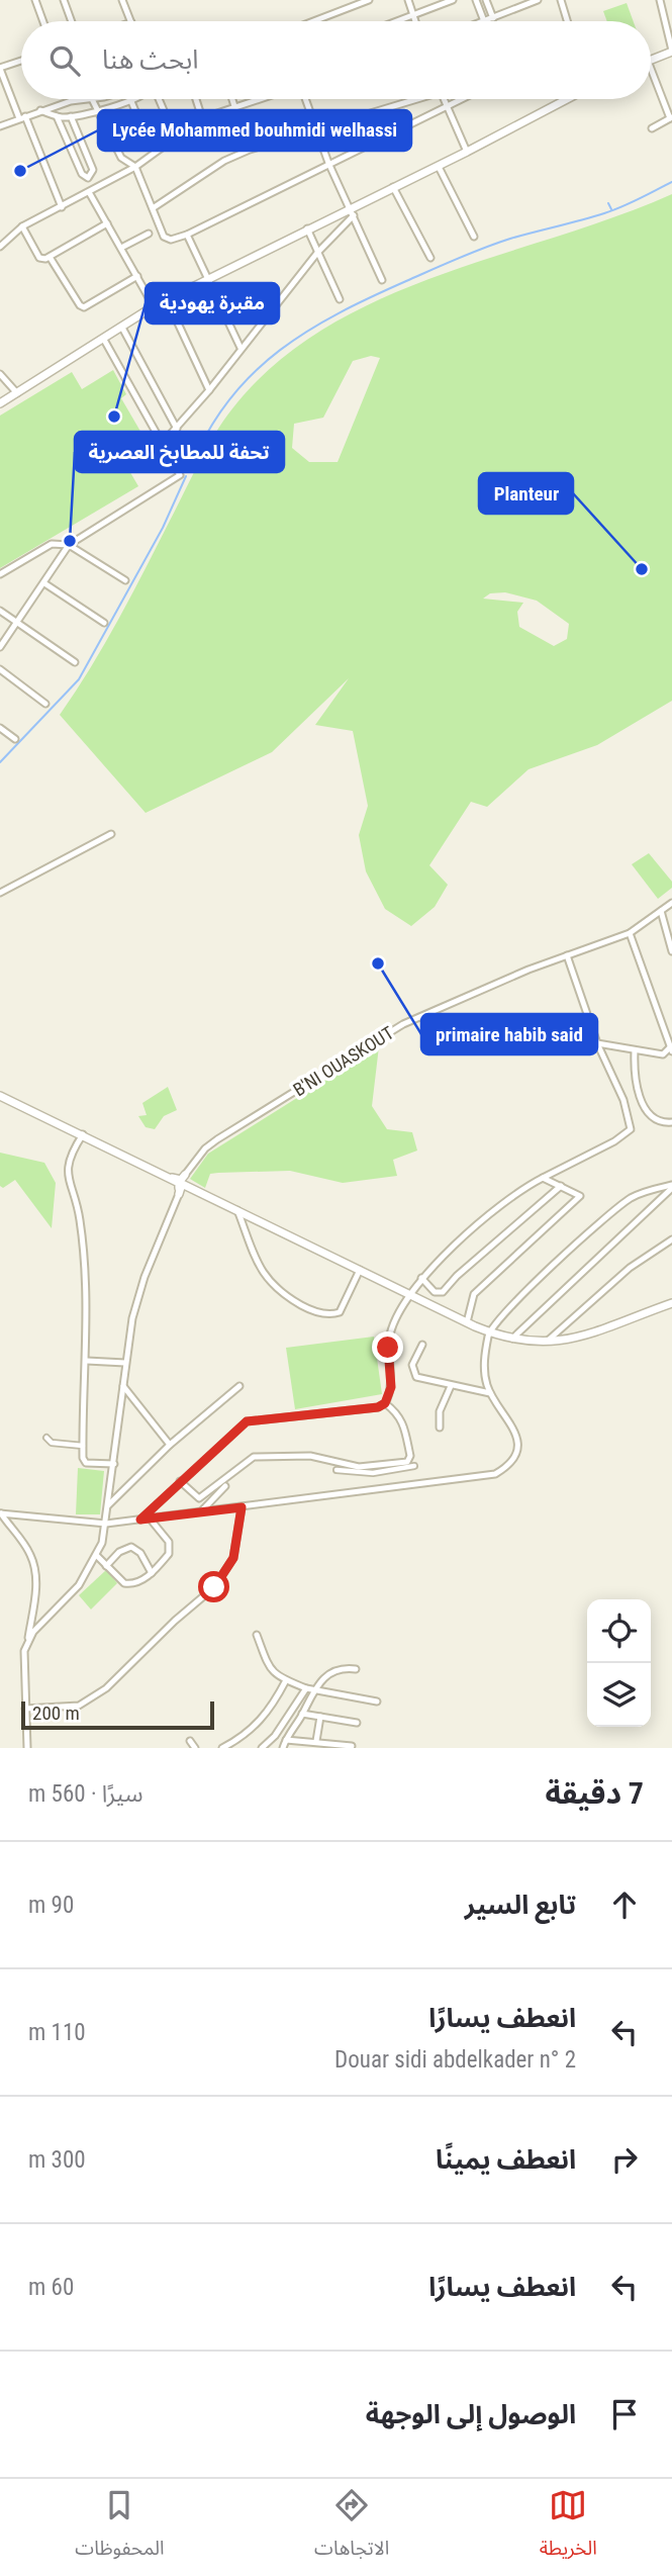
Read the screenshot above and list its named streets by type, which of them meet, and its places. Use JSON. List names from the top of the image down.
{
  "streets": {
    "street": ["B'NI OUASKOUT"]
  },
  "places": [
    "Lycée Mohammed bouhmidi welhassi",
    "مقبرة يهودية",
    "تحفة للمطابخ العصرية",
    "Planteur",
    "primaire habib said"
  ],
  "scale_bar": "200 m",
  "page": {
    "search": "ابحث هنا",
    "scale": "200 m",
    "heading": ["7 دقيقة", "سيرًا · 560 m"],
    "list": [
      ["تابع السير", "90 m"],
      ["انعطف يسارًا", "Douar sidi abdelkader n° 2", "110 m"],
      ["انعطف يمينًا", "300 m"],
      ["انعطف يسارًا", "60 m"],
      "الوصول إلى الوجهة"
    ],
    "nav": ["الخريطة", "الاتجاهات", "المحفوظات"]
  }
}
